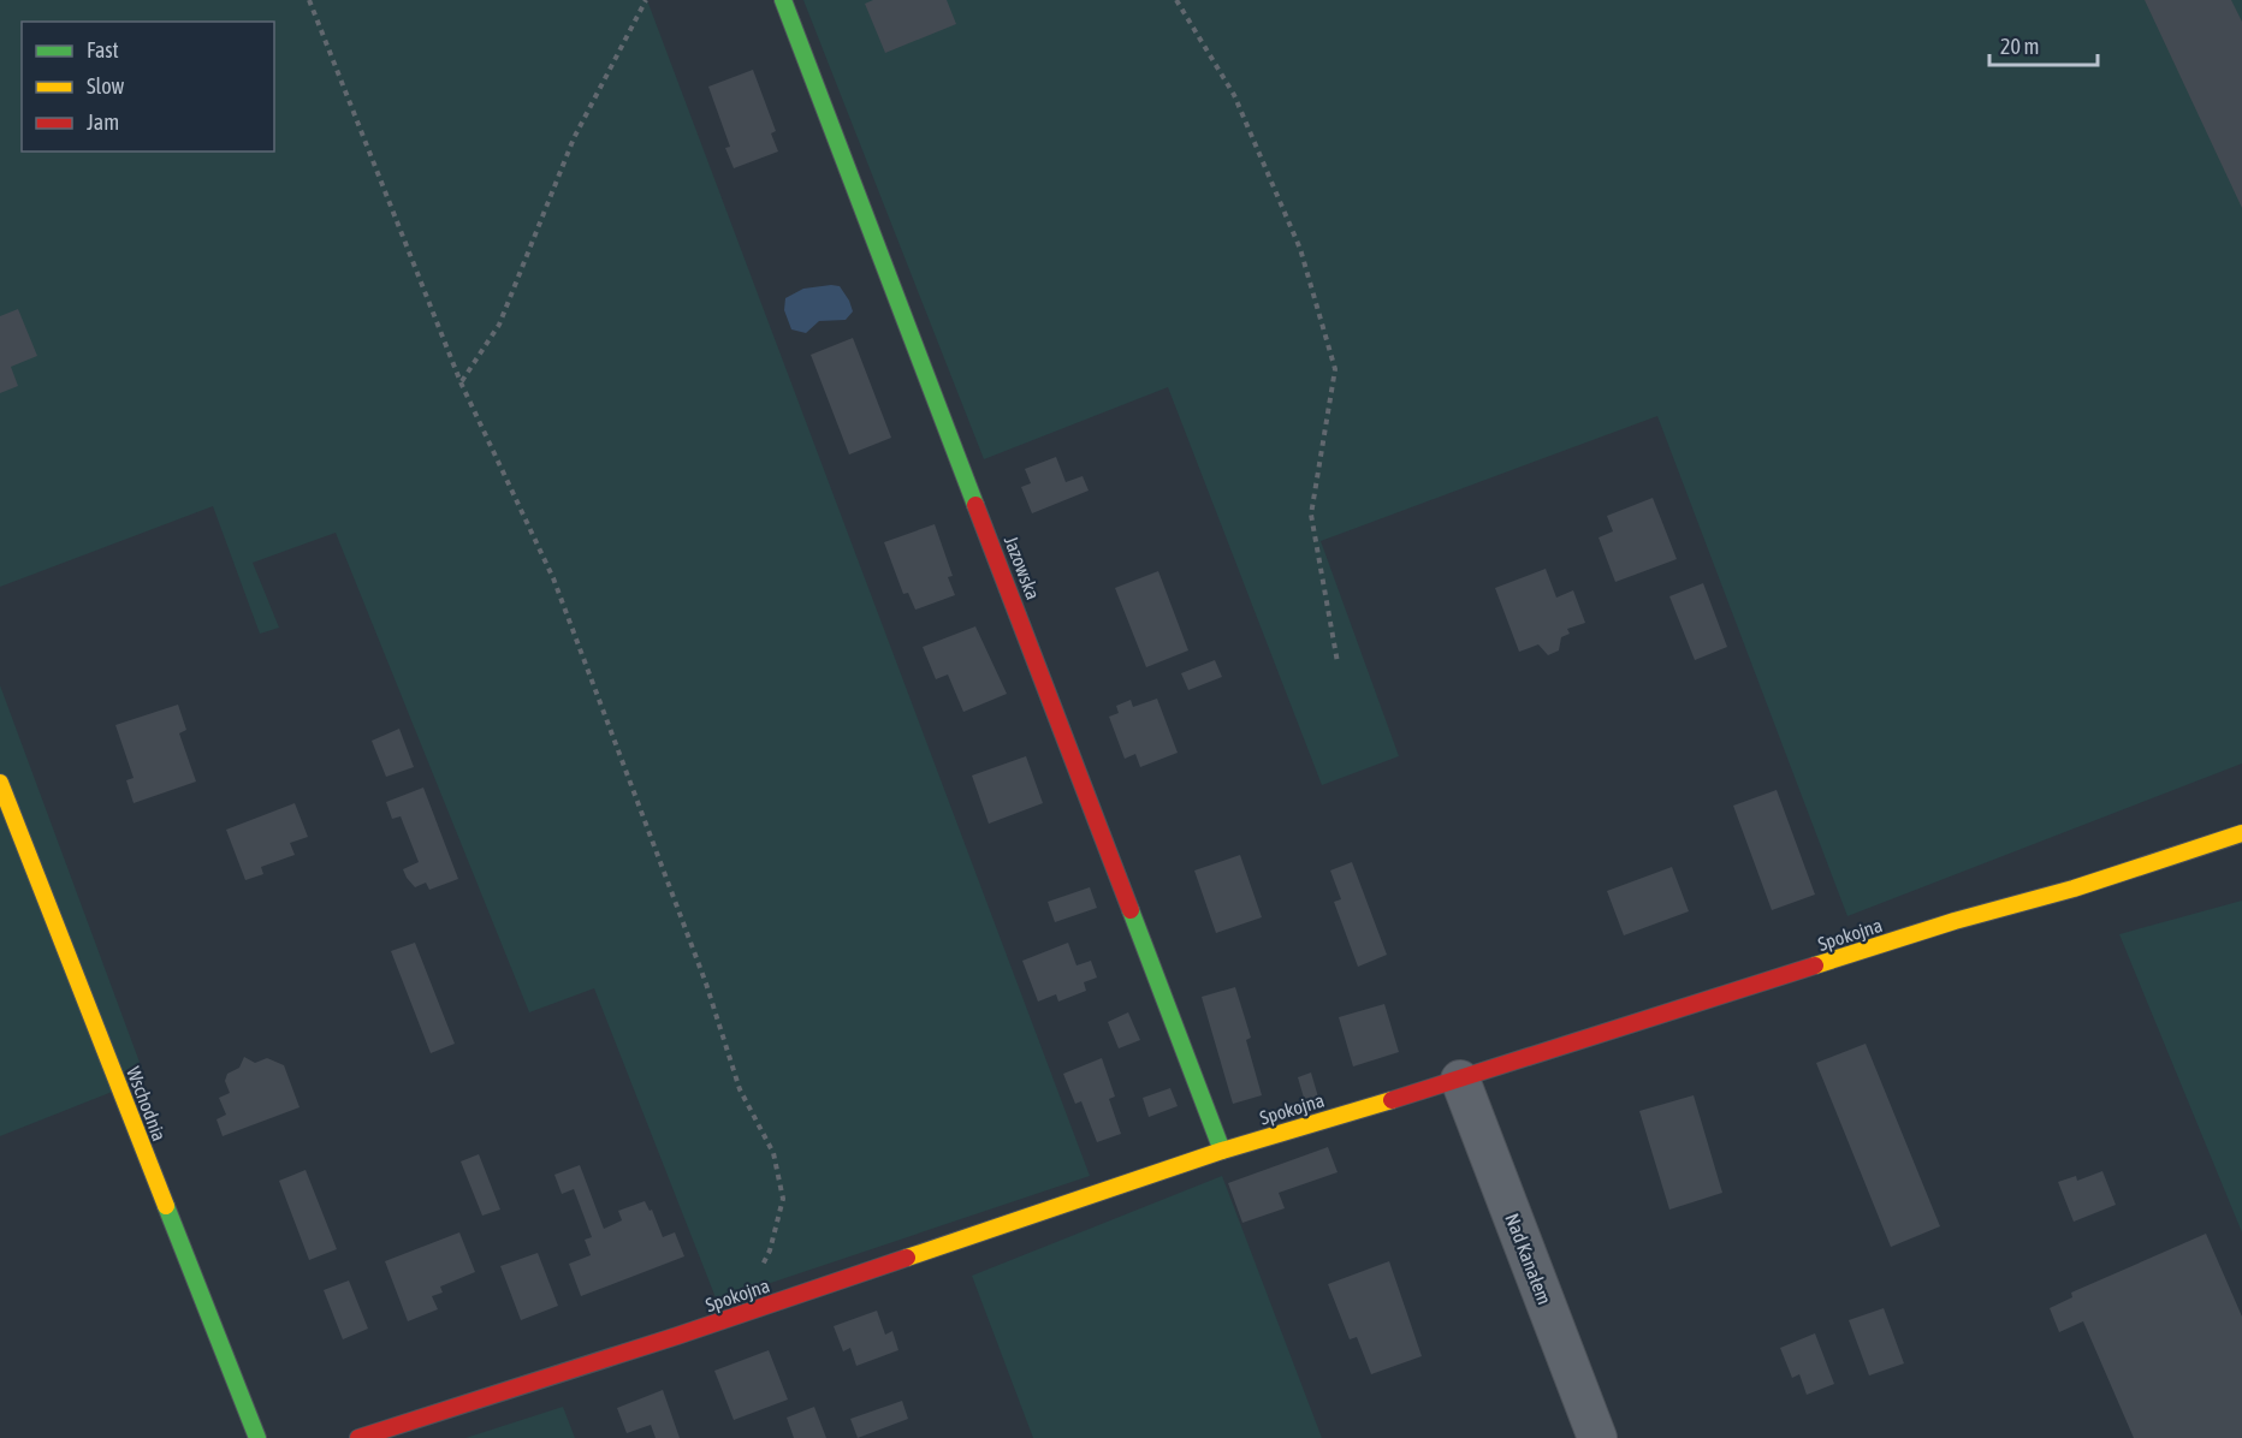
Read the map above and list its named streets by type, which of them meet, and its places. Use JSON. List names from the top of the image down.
{
  "streets": {
    "street": [
      "Jazowska",
      "Spokojna",
      "Wschodnia",
      "Nad Kanałem"
    ]
  },
  "crossings": [
    ["Jazowska", "Spokojna"],
    ["Spokojna", "Nad Kanałem"]
  ],
  "legend": ["Fast", "Slow", "Jam"],
  "scale_bar": "20 m"
}
